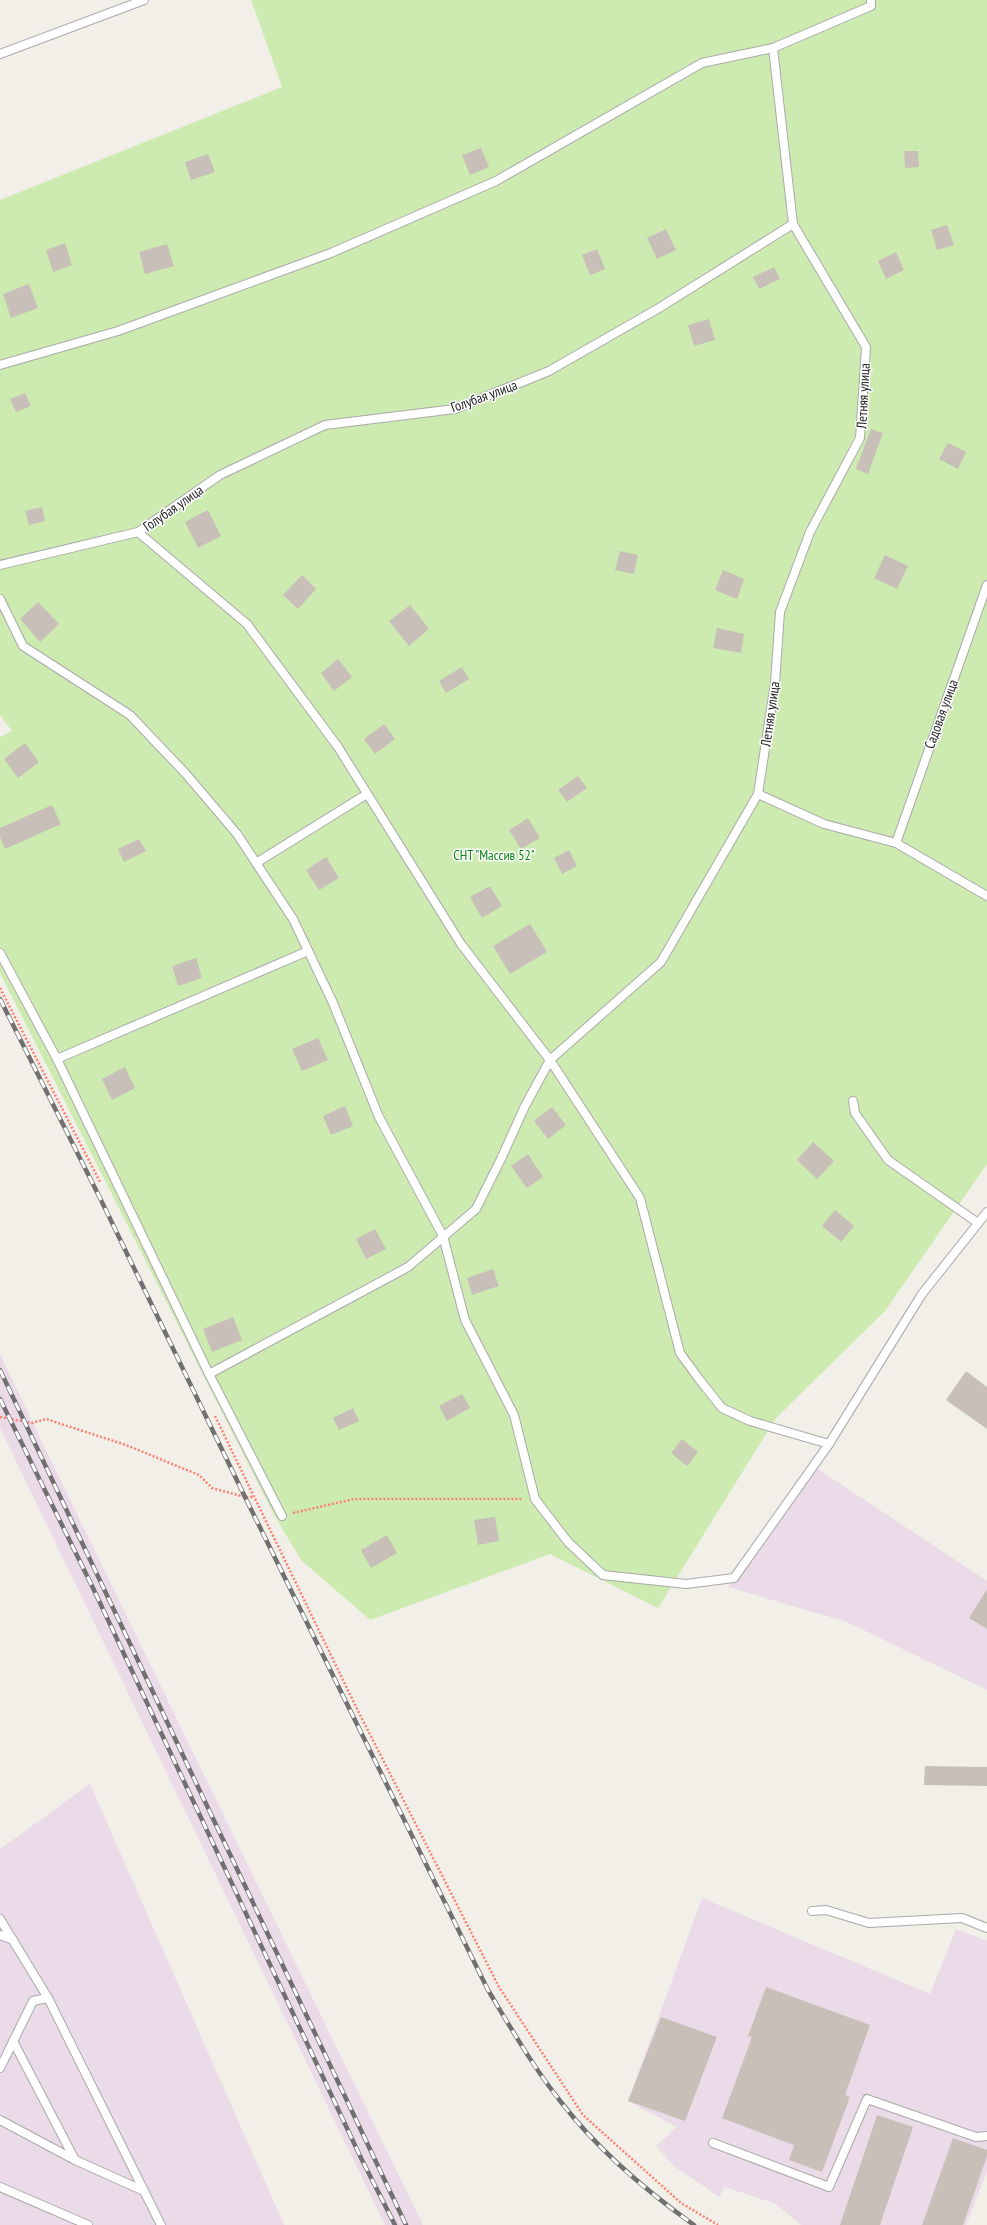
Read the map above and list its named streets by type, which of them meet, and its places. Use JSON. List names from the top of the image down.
{
  "streets": {
    "lane": ["Голубая улица", "Летняя улица", "Садовая улица"]
  },
  "crossings": [
    ["Голубая улица", "Летняя улица"]
  ],
  "parks": ["СНТ \"Массив 52\""]
}
